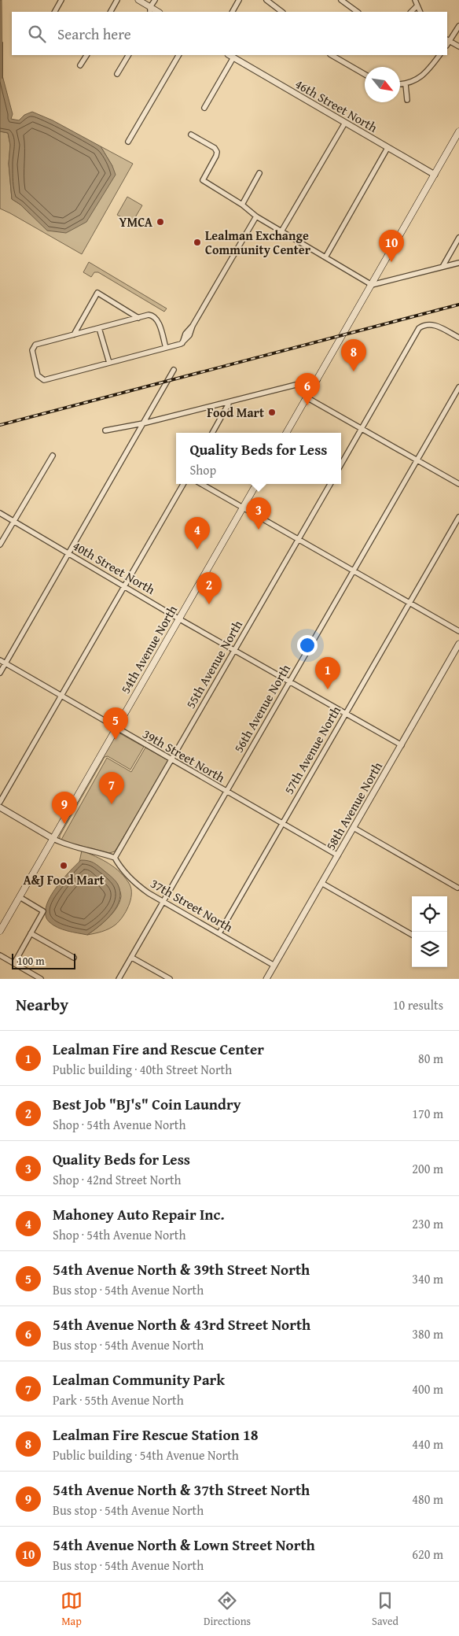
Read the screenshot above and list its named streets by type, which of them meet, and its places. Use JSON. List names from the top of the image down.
{
  "streets": {
    "main road": ["54th Avenue North"],
    "street": [
      "46th Street North",
      "40th Street North",
      "55th Avenue North",
      "56th Avenue North",
      "57th Avenue North",
      "39th Street North",
      "58th Avenue North",
      "37th Street North"
    ]
  },
  "crossings": [
    ["40th Street North", "54th Avenue North"],
    ["40th Street North", "55th Avenue North"],
    ["40th Street North", "56th Avenue North"],
    ["40th Street North", "57th Avenue North"],
    ["40th Street North", "58th Avenue North"],
    ["54th Avenue North", "39th Street North"],
    ["55th Avenue North", "39th Street North"],
    ["55th Avenue North", "37th Street North"],
    ["56th Avenue North", "39th Street North"],
    ["56th Avenue North", "37th Street North"],
    ["57th Avenue North", "39th Street North"],
    ["57th Avenue North", "37th Street North"],
    ["39th Street North", "58th Avenue North"],
    ["58th Avenue North", "37th Street North"]
  ],
  "places": [
    "YMCA",
    "Lealman Exchange Community Center",
    "Food Mart",
    "A&J Food Mart"
  ],
  "scale_bar": "100 m",
  "north": "bottom right",
  "page": {
    "search": "Search here",
    "pins": [
      "10",
      "8",
      "6",
      "3",
      "4",
      "2",
      "1",
      "5",
      "7",
      "9"
    ],
    "popup": ["Quality Beds for Less", "Shop"],
    "scale": "100 m",
    "heading": ["Nearby", "10 results"],
    "list": [
      {
        "mark": "1",
        "name": "Lealman Fire and Rescue Center",
        "note": "Public building · 40th Street North",
        "value": "80 m"
      },
      {
        "mark": "2",
        "name": "Best Job \"BJ's\" Coin Laundry",
        "note": "Shop · 54th Avenue North",
        "value": "170 m"
      },
      {
        "mark": "3",
        "name": "Quality Beds for Less",
        "note": "Shop · 42nd Street North",
        "value": "200 m"
      },
      {
        "mark": "4",
        "name": "Mahoney Auto Repair Inc.",
        "note": "Shop · 54th Avenue North",
        "value": "230 m"
      },
      {
        "mark": "5",
        "name": "54th Avenue North & 39th Street North",
        "note": "Bus stop · 54th Avenue North",
        "value": "340 m"
      },
      {
        "mark": "6",
        "name": "54th Avenue North & 43rd Street North",
        "note": "Bus stop · 54th Avenue North",
        "value": "380 m"
      },
      {
        "mark": "7",
        "name": "Lealman Community Park",
        "note": "Park · 55th Avenue North",
        "value": "400 m"
      },
      {
        "mark": "8",
        "name": "Lealman Fire Rescue Station 18",
        "note": "Public building · 54th Avenue North",
        "value": "440 m"
      },
      {
        "mark": "9",
        "name": "54th Avenue North & 37th Street North",
        "note": "Bus stop · 54th Avenue North",
        "value": "480 m"
      },
      {
        "mark": "10",
        "name": "54th Avenue North & Lown Street North",
        "note": "Bus stop · 54th Avenue North",
        "value": "620 m"
      }
    ],
    "nav": ["Map", "Directions", "Saved"]
  }
}
